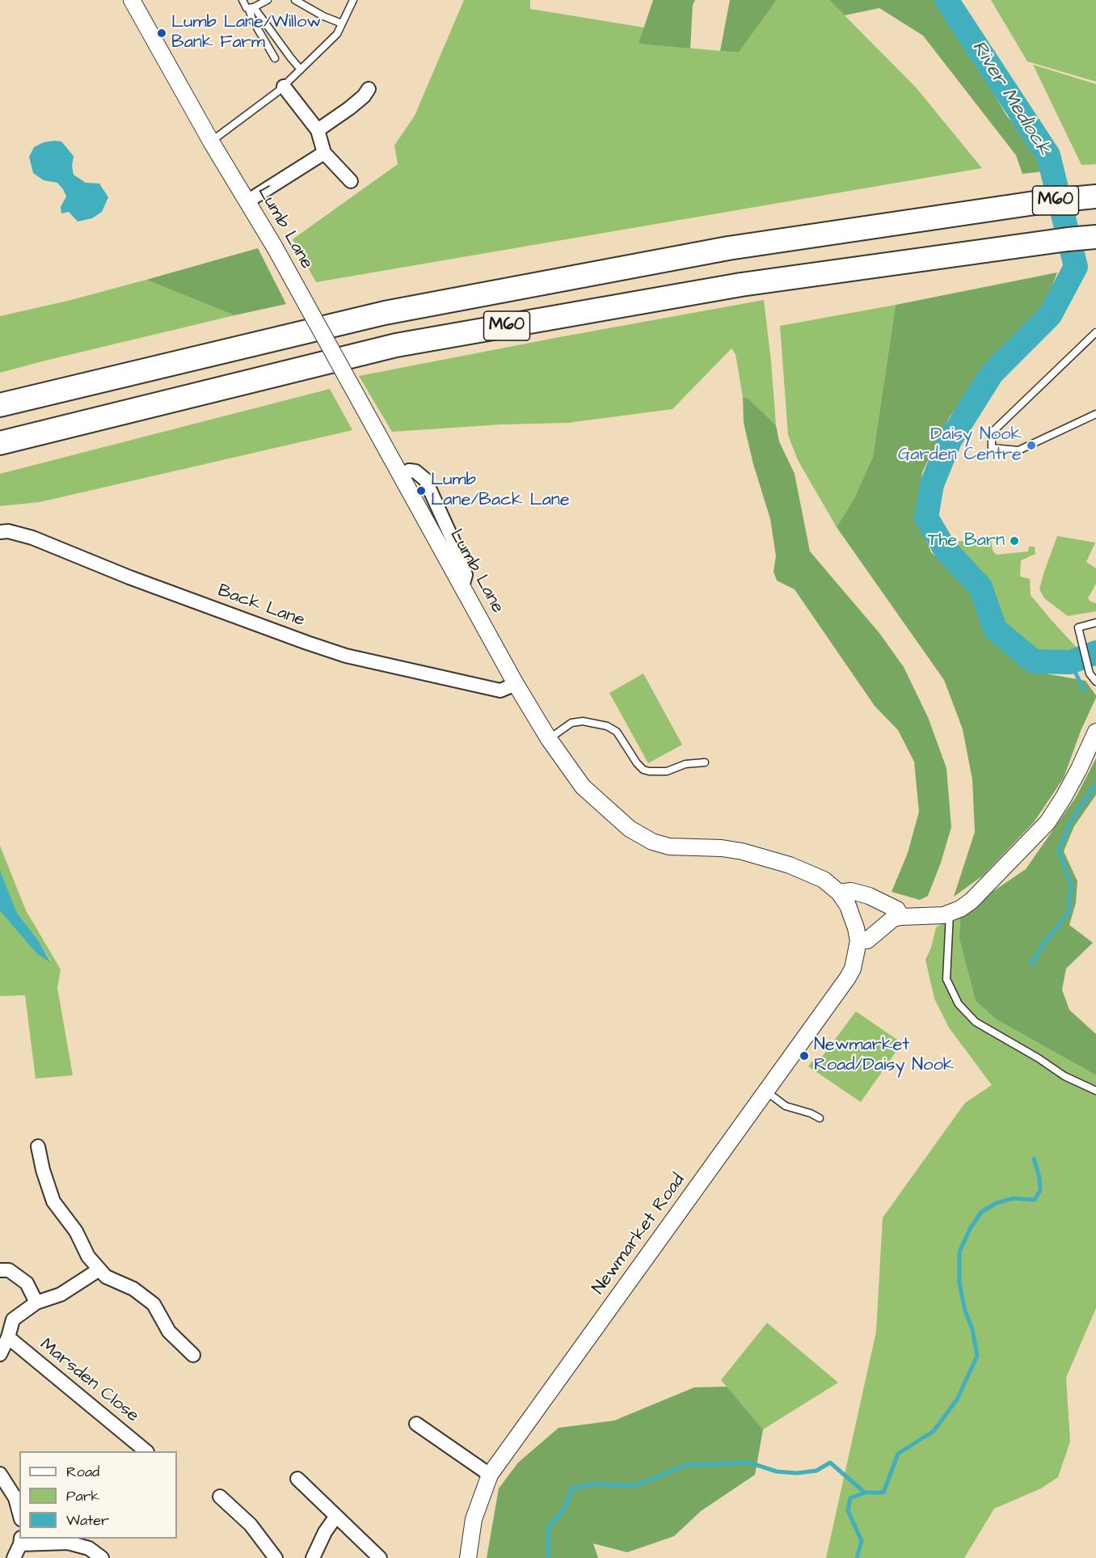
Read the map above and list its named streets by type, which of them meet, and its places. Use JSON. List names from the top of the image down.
{
  "streets": {
    "highway": ["M60"],
    "street": [
      "Lumb Lane",
      "Back Lane",
      "Newmarket Road",
      "Marsden Close"
    ]
  },
  "crossings": [
    ["Lumb Lane", "Back Lane"],
    ["Lumb Lane", "Newmarket Road"]
  ],
  "water": ["River Medlock"],
  "places": [
    "Lumb Lane/Willow Bank Farm",
    "Daisy Nook Garden Centre",
    "Lumb Lane/Back Lane",
    "The Barn",
    "Newmarket Road/Daisy Nook"
  ],
  "legend": ["Road", "Park", "Water"]
}
